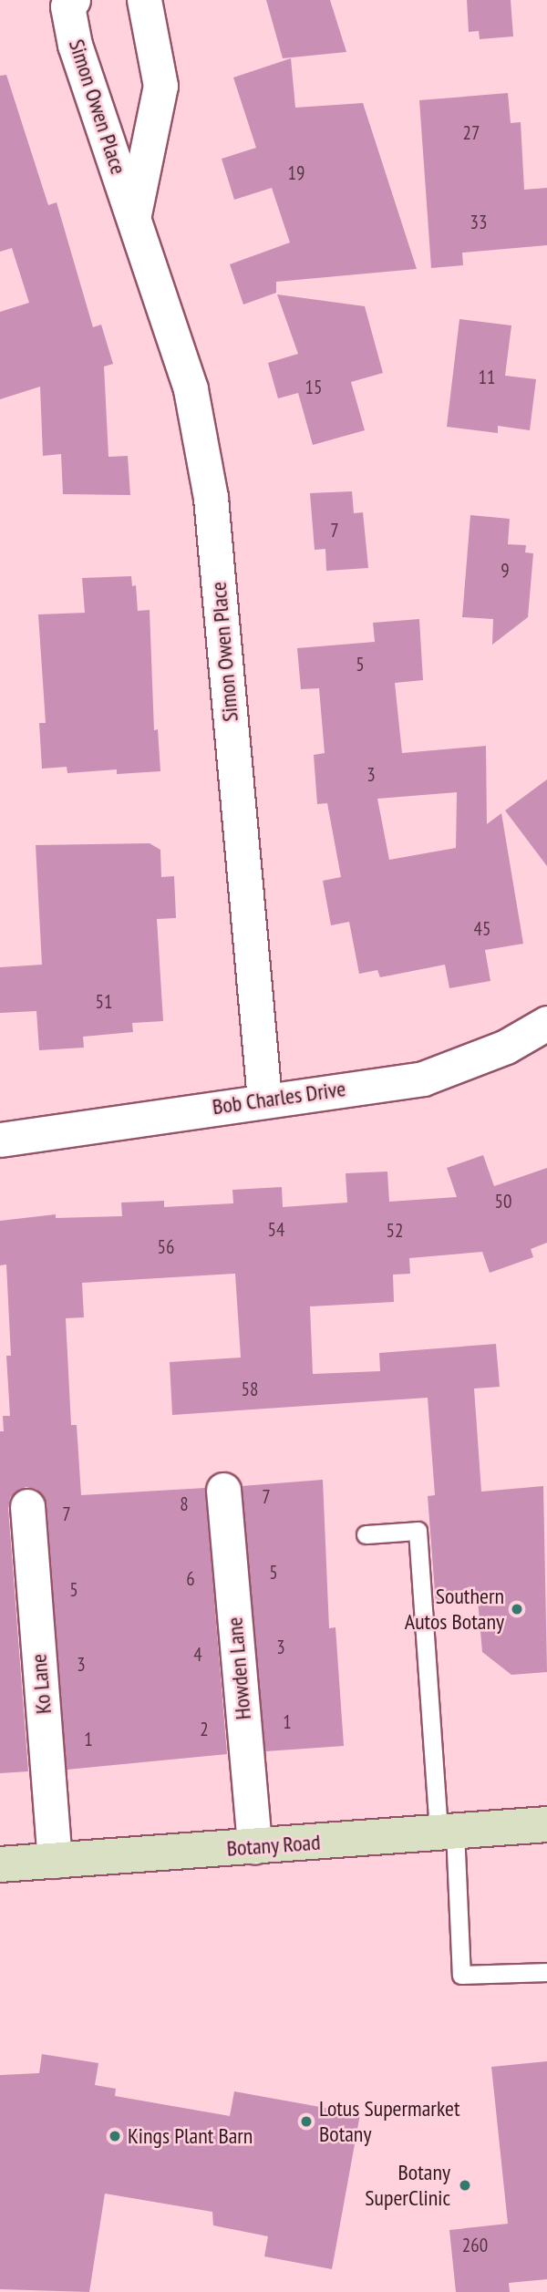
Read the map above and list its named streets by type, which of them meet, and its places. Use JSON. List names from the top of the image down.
{
  "streets": {
    "main road": ["Botany Road"],
    "street": [
      "Simon Owen Place",
      "Bob Charles Drive",
      "Howden Lane",
      "Ko Lane"
    ]
  },
  "crossings": [
    ["Simon Owen Place", "Bob Charles Drive"],
    ["Howden Lane", "Botany Road"],
    ["Ko Lane", "Botany Road"]
  ],
  "places": [
    "Southern Autos Botany",
    "Lotus Supermarket Botany",
    "Kings Plant Barn",
    "Botany SuperClinic"
  ],
  "house_numbers": [
    "27",
    "19",
    "33",
    "11",
    "15",
    "7",
    "9",
    "5",
    "3",
    "45",
    "51",
    "50",
    "54",
    "52",
    "56",
    "58",
    "7",
    "8",
    "7",
    "5",
    "6",
    "5",
    "3",
    "4",
    "3",
    "1",
    "2",
    "1",
    "260"
  ]
}
